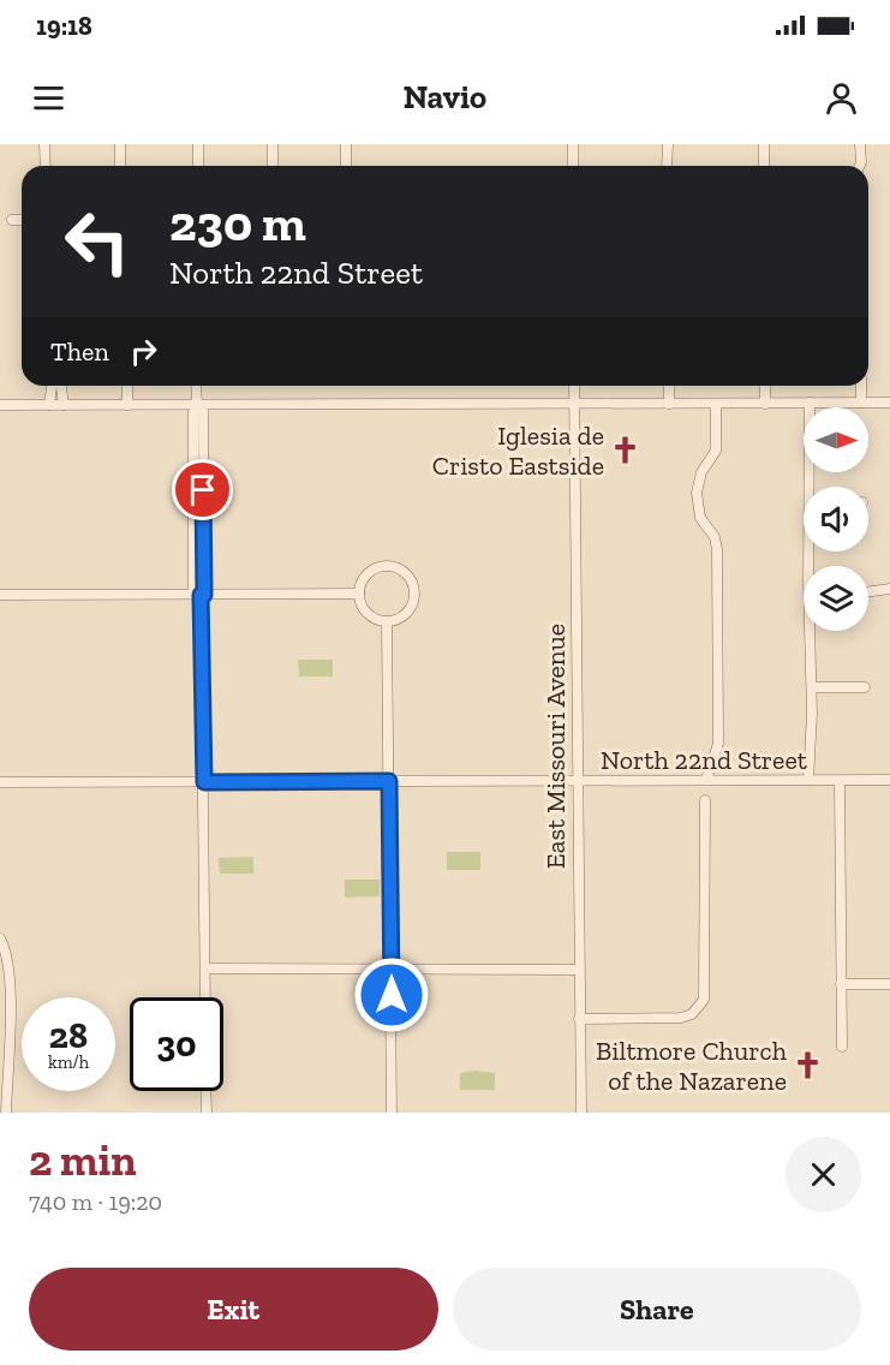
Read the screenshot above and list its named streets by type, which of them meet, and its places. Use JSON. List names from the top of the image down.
{
  "streets": {
    "street": ["East Missouri Avenue", "North 22nd Street"]
  },
  "crossings": [
    ["East Missouri Avenue", "North 22nd Street"]
  ],
  "places": {
    "church": ["Iglesia de Cristo Eastside", "Biltmore Church of the Nazarene"]
  },
  "north": "right",
  "page": {
    "status": "19:18",
    "header": "Navio",
    "turn": ["230 m", "North 22nd Street"],
    "then": "Then",
    "speed": "28 km/h",
    "limit": "30",
    "heading": ["2 min", "740 m · 19:20"],
    "buttons": ["Exit", "Share"]
  }
}
